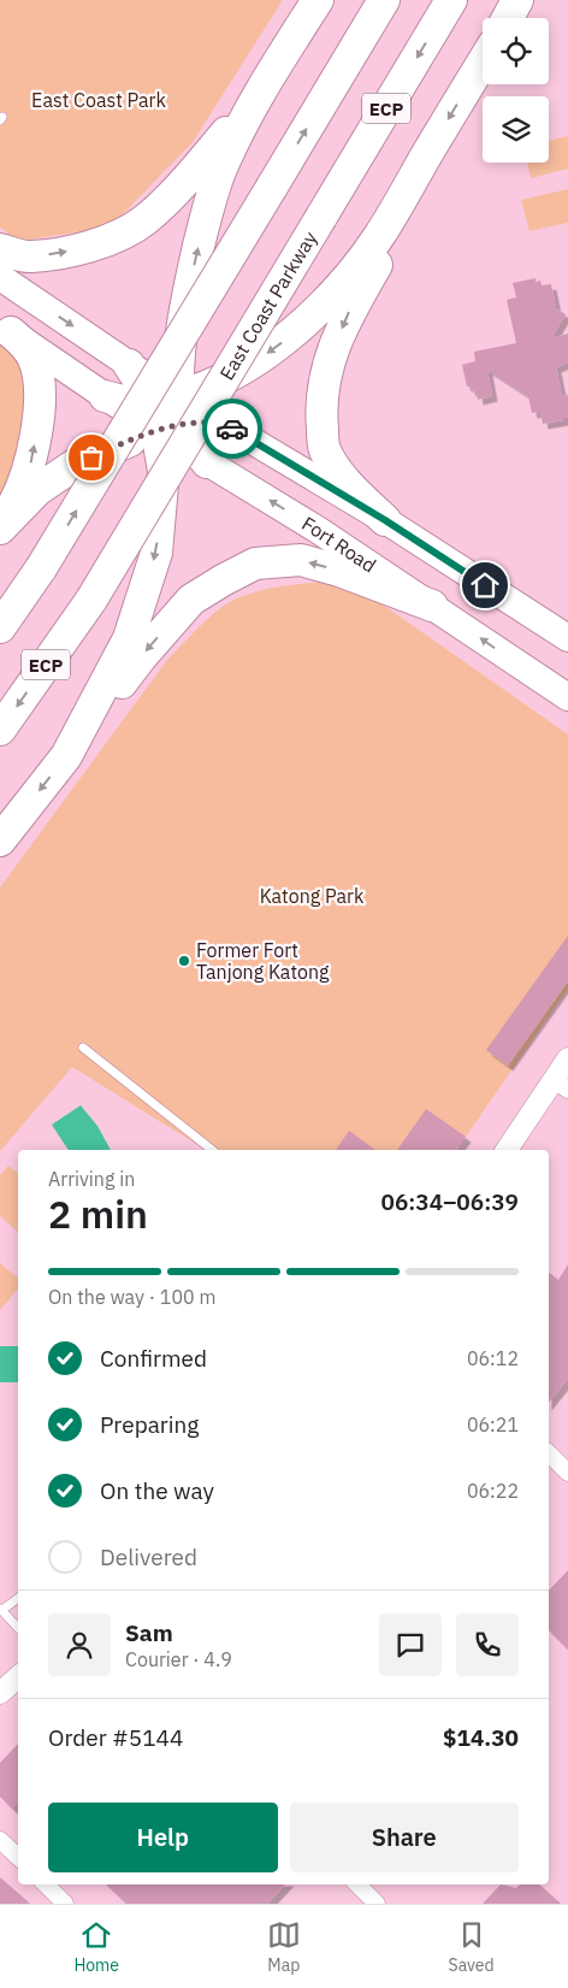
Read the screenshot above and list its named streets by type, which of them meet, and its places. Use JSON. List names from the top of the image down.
{
  "streets": {
    "highway": ["ECP", "East Coast Parkway"],
    "main road": ["Fort Road"]
  },
  "parks": ["East Coast Park", "Katong Park"],
  "places": ["Former Fort Tanjong Katong"],
  "page": {
    "heading": ["2 min", "Arriving in", "06:34–06:39"],
    "panel": [
      "Sam",
      "Courier · 4.9",
      "Order #5144",
      "$14.30"
    ],
    "bar": "On the way · 100 m",
    "list": [
      ["Confirmed", "06:12"],
      ["Preparing", "06:21"],
      ["On the way", "06:22"],
      "Delivered"
    ],
    "buttons": ["Help", "Share"],
    "tabs": ["Home", "Map", "Saved"]
  }
}
